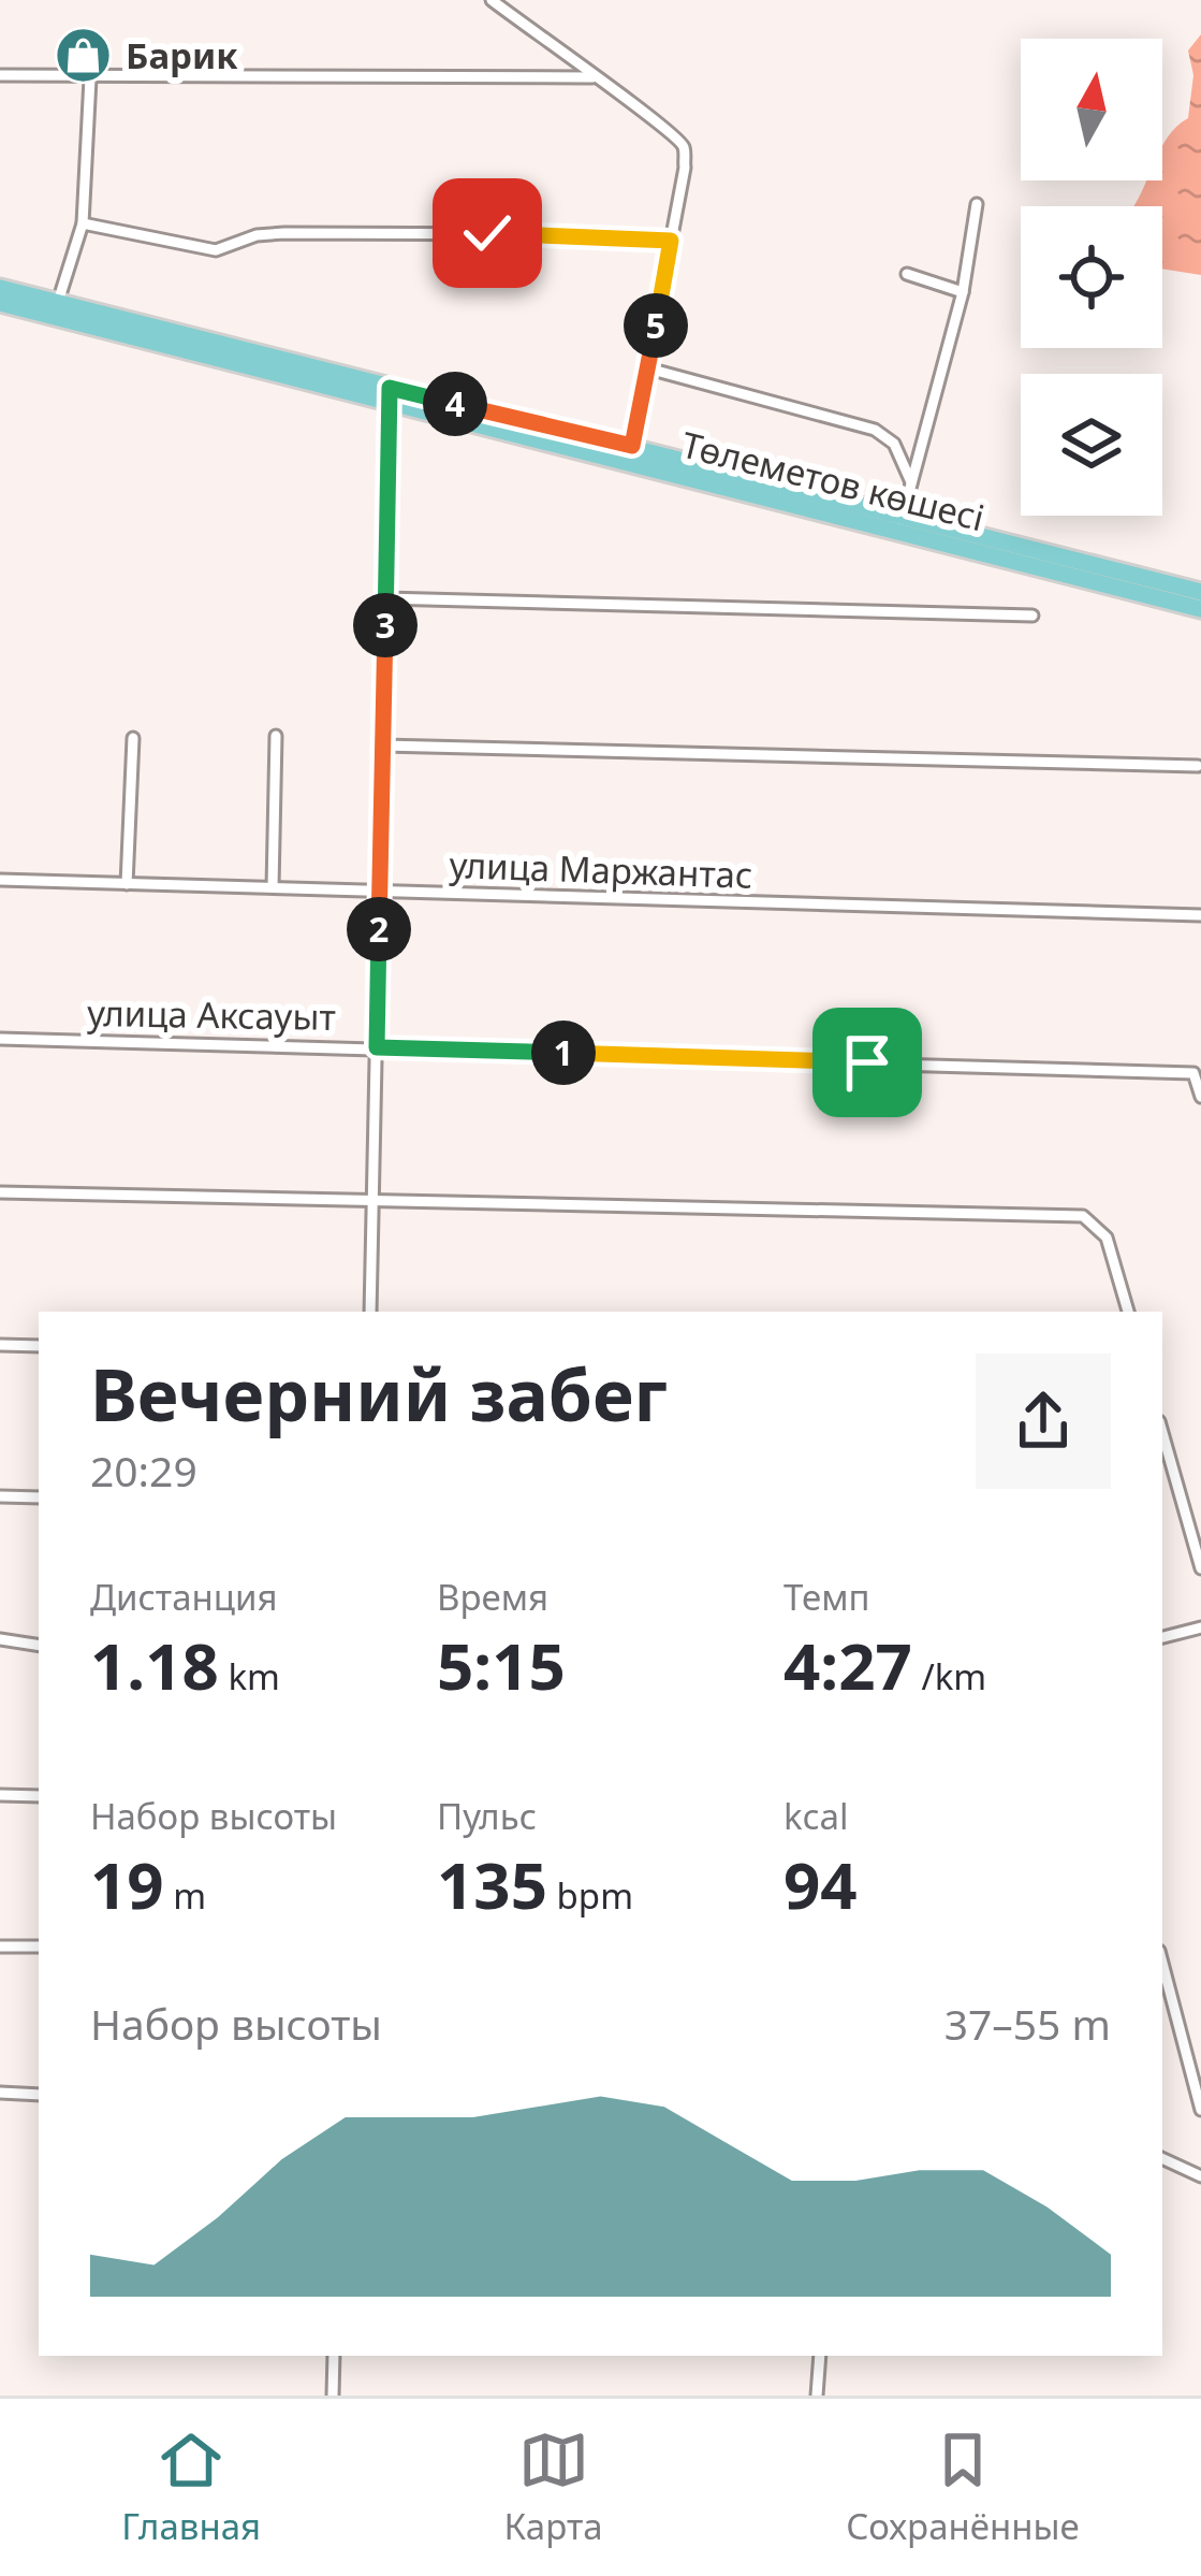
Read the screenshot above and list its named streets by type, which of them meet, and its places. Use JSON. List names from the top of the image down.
{
  "streets": {
    "main road": ["Төлеметов көшесі"],
    "street": ["улица Маржантас", "улица Аксауыт"]
  },
  "places": {
    "shop": ["Барик"]
  },
  "north": "top",
  "page": {
    "pins": [
      "5",
      "4",
      "3",
      "2",
      "1"
    ],
    "heading": ["Вечерний забег", "20:29"],
    "stats": [
      ["Дистанция", "1.18 km"],
      ["Время", "5:15"],
      ["Темп", "4:27 /km"],
      ["Набор высоты", "19 m"],
      ["Пульс", "135 bpm"],
      ["kcal", "94"]
    ],
    "chart": ["Набор высоты", "37–55 m"],
    "tabs": ["Главная", "Карта", "Сохранённые"]
  }
}
